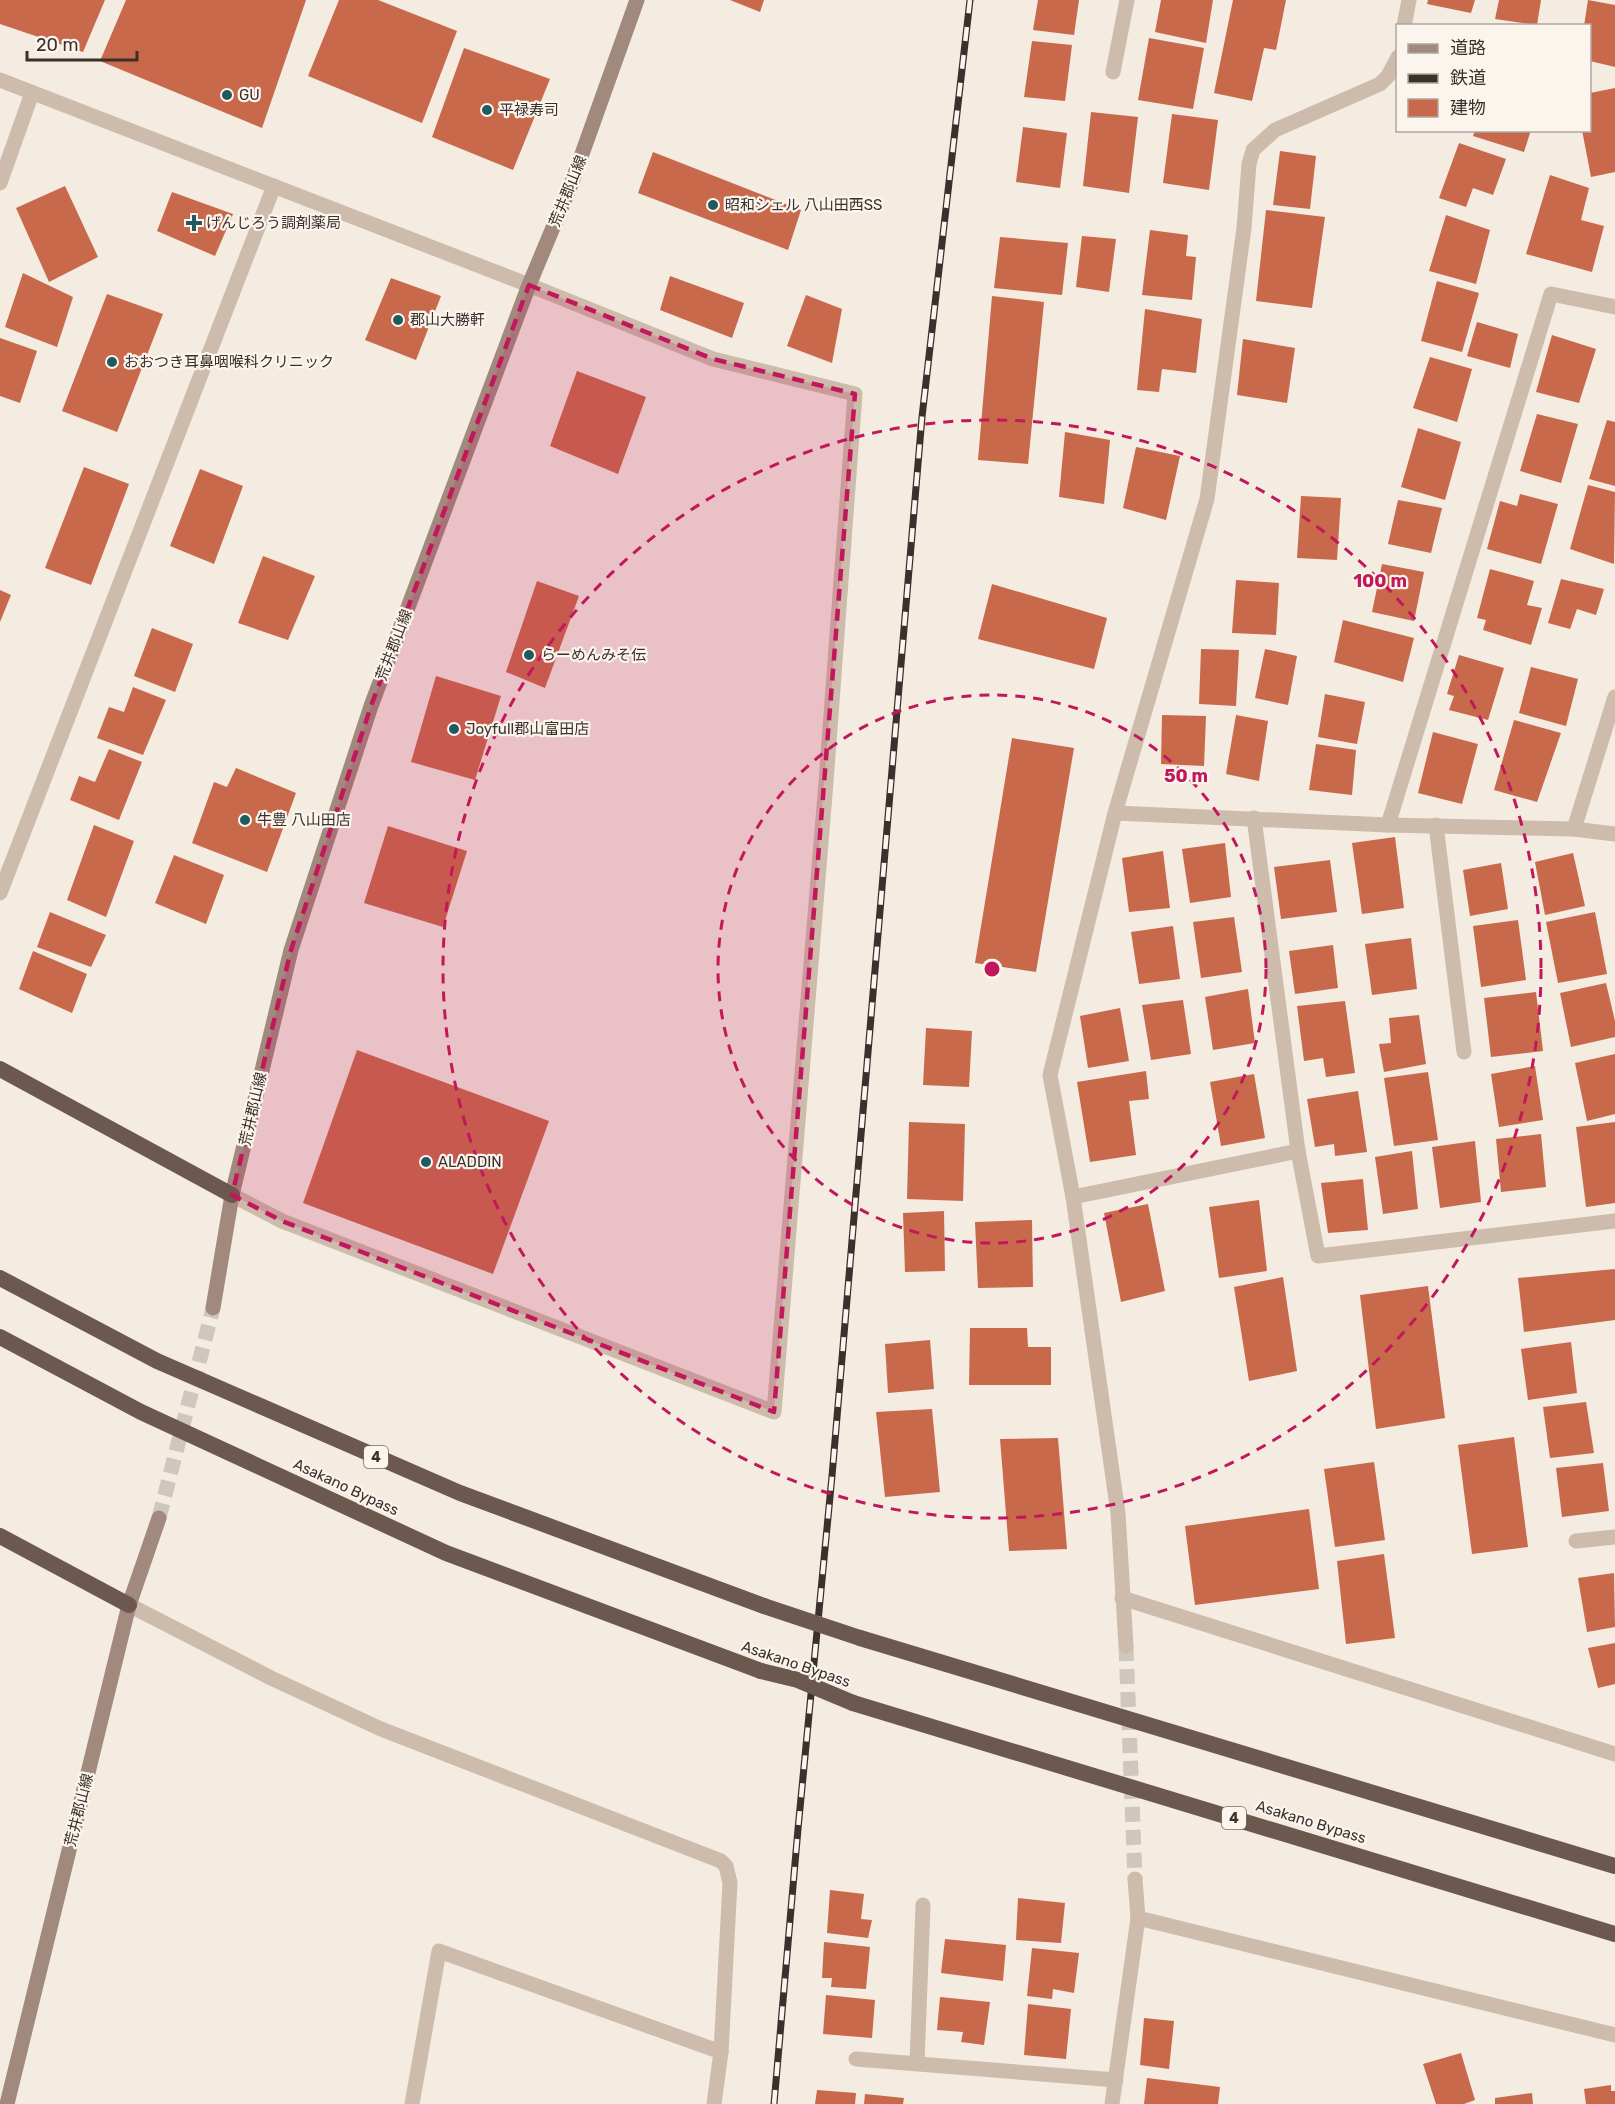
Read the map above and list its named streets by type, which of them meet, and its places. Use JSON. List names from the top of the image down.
{
  "streets": {
    "highway": ["4", "Asakano Bypass"],
    "main road": ["荒井郡山線"]
  },
  "places": {
    "other": [
      "GU",
      "平禄寿司",
      "昭和シェル 八山田西SS",
      "郡山大勝軒",
      "おおつき耳鼻咽喉科クリニック",
      "らーめんみそ伝",
      "Joyfull郡山富田店",
      "牛豊 八山田店",
      "ALADDIN"
    ],
    "health": ["げんじろう調剤薬局"]
  },
  "legend": ["道路", "鉄道", "建物"],
  "scale_bar": "20 m",
  "rings": ["100 m", "50 m"]
}
